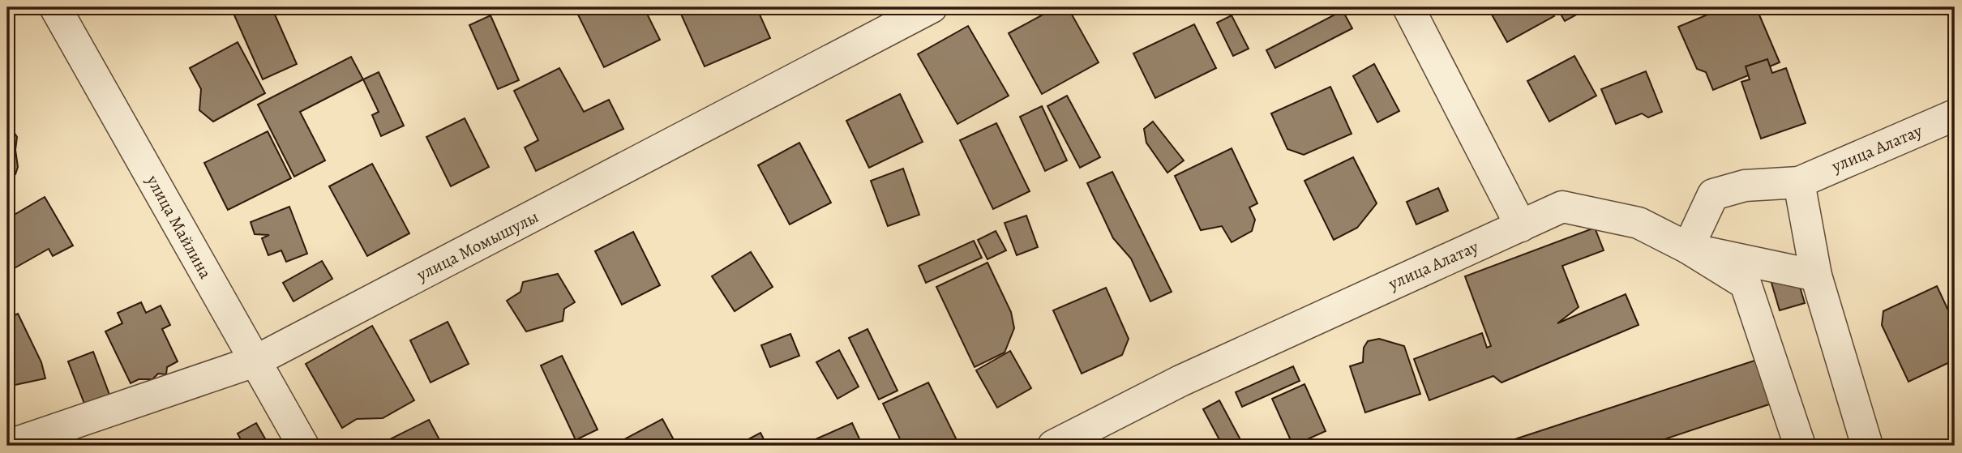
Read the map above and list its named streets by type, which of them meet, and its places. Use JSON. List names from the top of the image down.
{
  "streets": {
    "street": ["улица Алатау", "улица Майлина", "улица Момышулы"]
  },
  "crossings": [
    ["улица Майлина", "улица Момышулы"]
  ]
}
